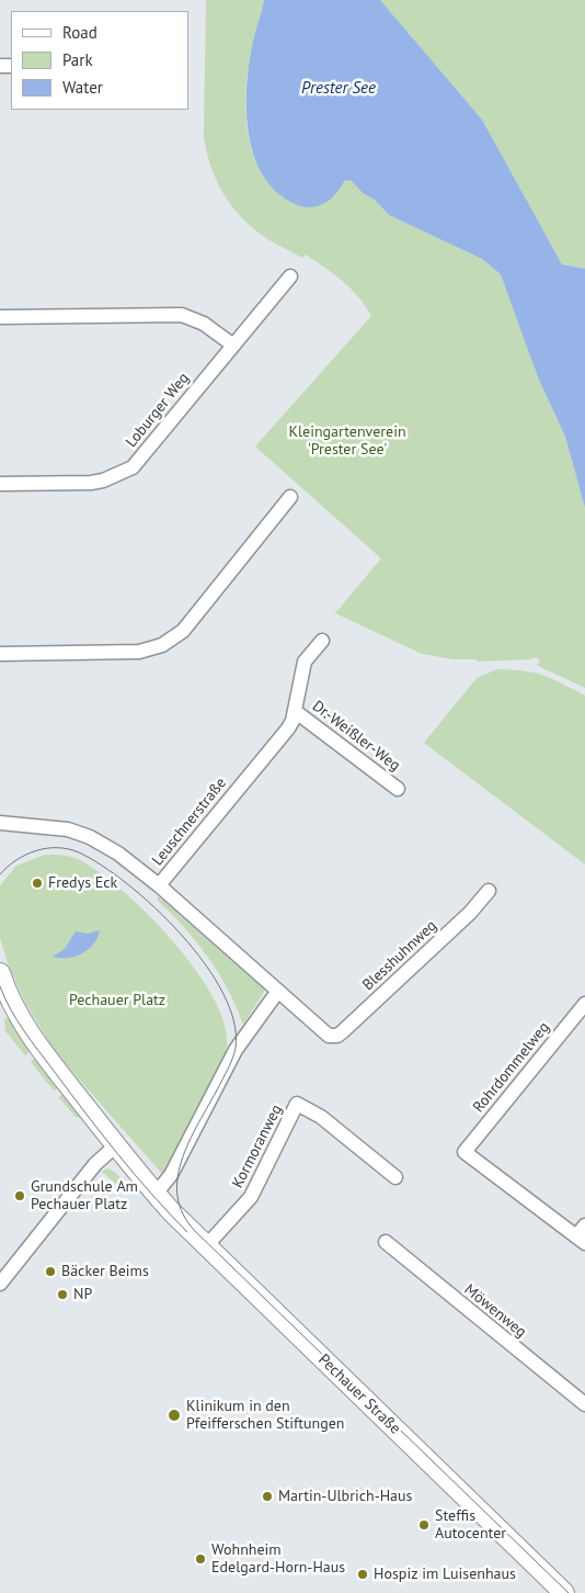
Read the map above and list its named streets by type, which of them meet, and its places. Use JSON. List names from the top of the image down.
{
  "streets": {
    "main road": ["Pechauer Straße"],
    "street": [
      "Loburger Weg",
      "Dr.-Weißler-Weg",
      "Leuschnerstraße",
      "Blesshuhnweg",
      "Rohrdommelweg",
      "Kormoranweg",
      "Möwenweg"
    ]
  },
  "crossings": [
    ["Dr.-Weißler-Weg", "Leuschnerstraße"],
    ["Leuschnerstraße", "Blesshuhnweg"],
    ["Kormoranweg", "Pechauer Straße"]
  ],
  "water": ["Prester See"],
  "parks": ["Kleingartenverein 'Prester See'", "Pechauer Platz"],
  "places": [
    "Fredys Eck",
    "Grundschule Am Pechauer Platz",
    "Bäcker Beims",
    "NP",
    "Klinikum in den Pfeifferschen Stiftungen",
    "Martin-Ulbrich-Haus",
    "Steffis Autocenter",
    "Wohnheim Edelgard-Horn-Haus",
    "Hospiz im Luisenhaus"
  ],
  "legend": ["Road", "Park", "Water"]
}
